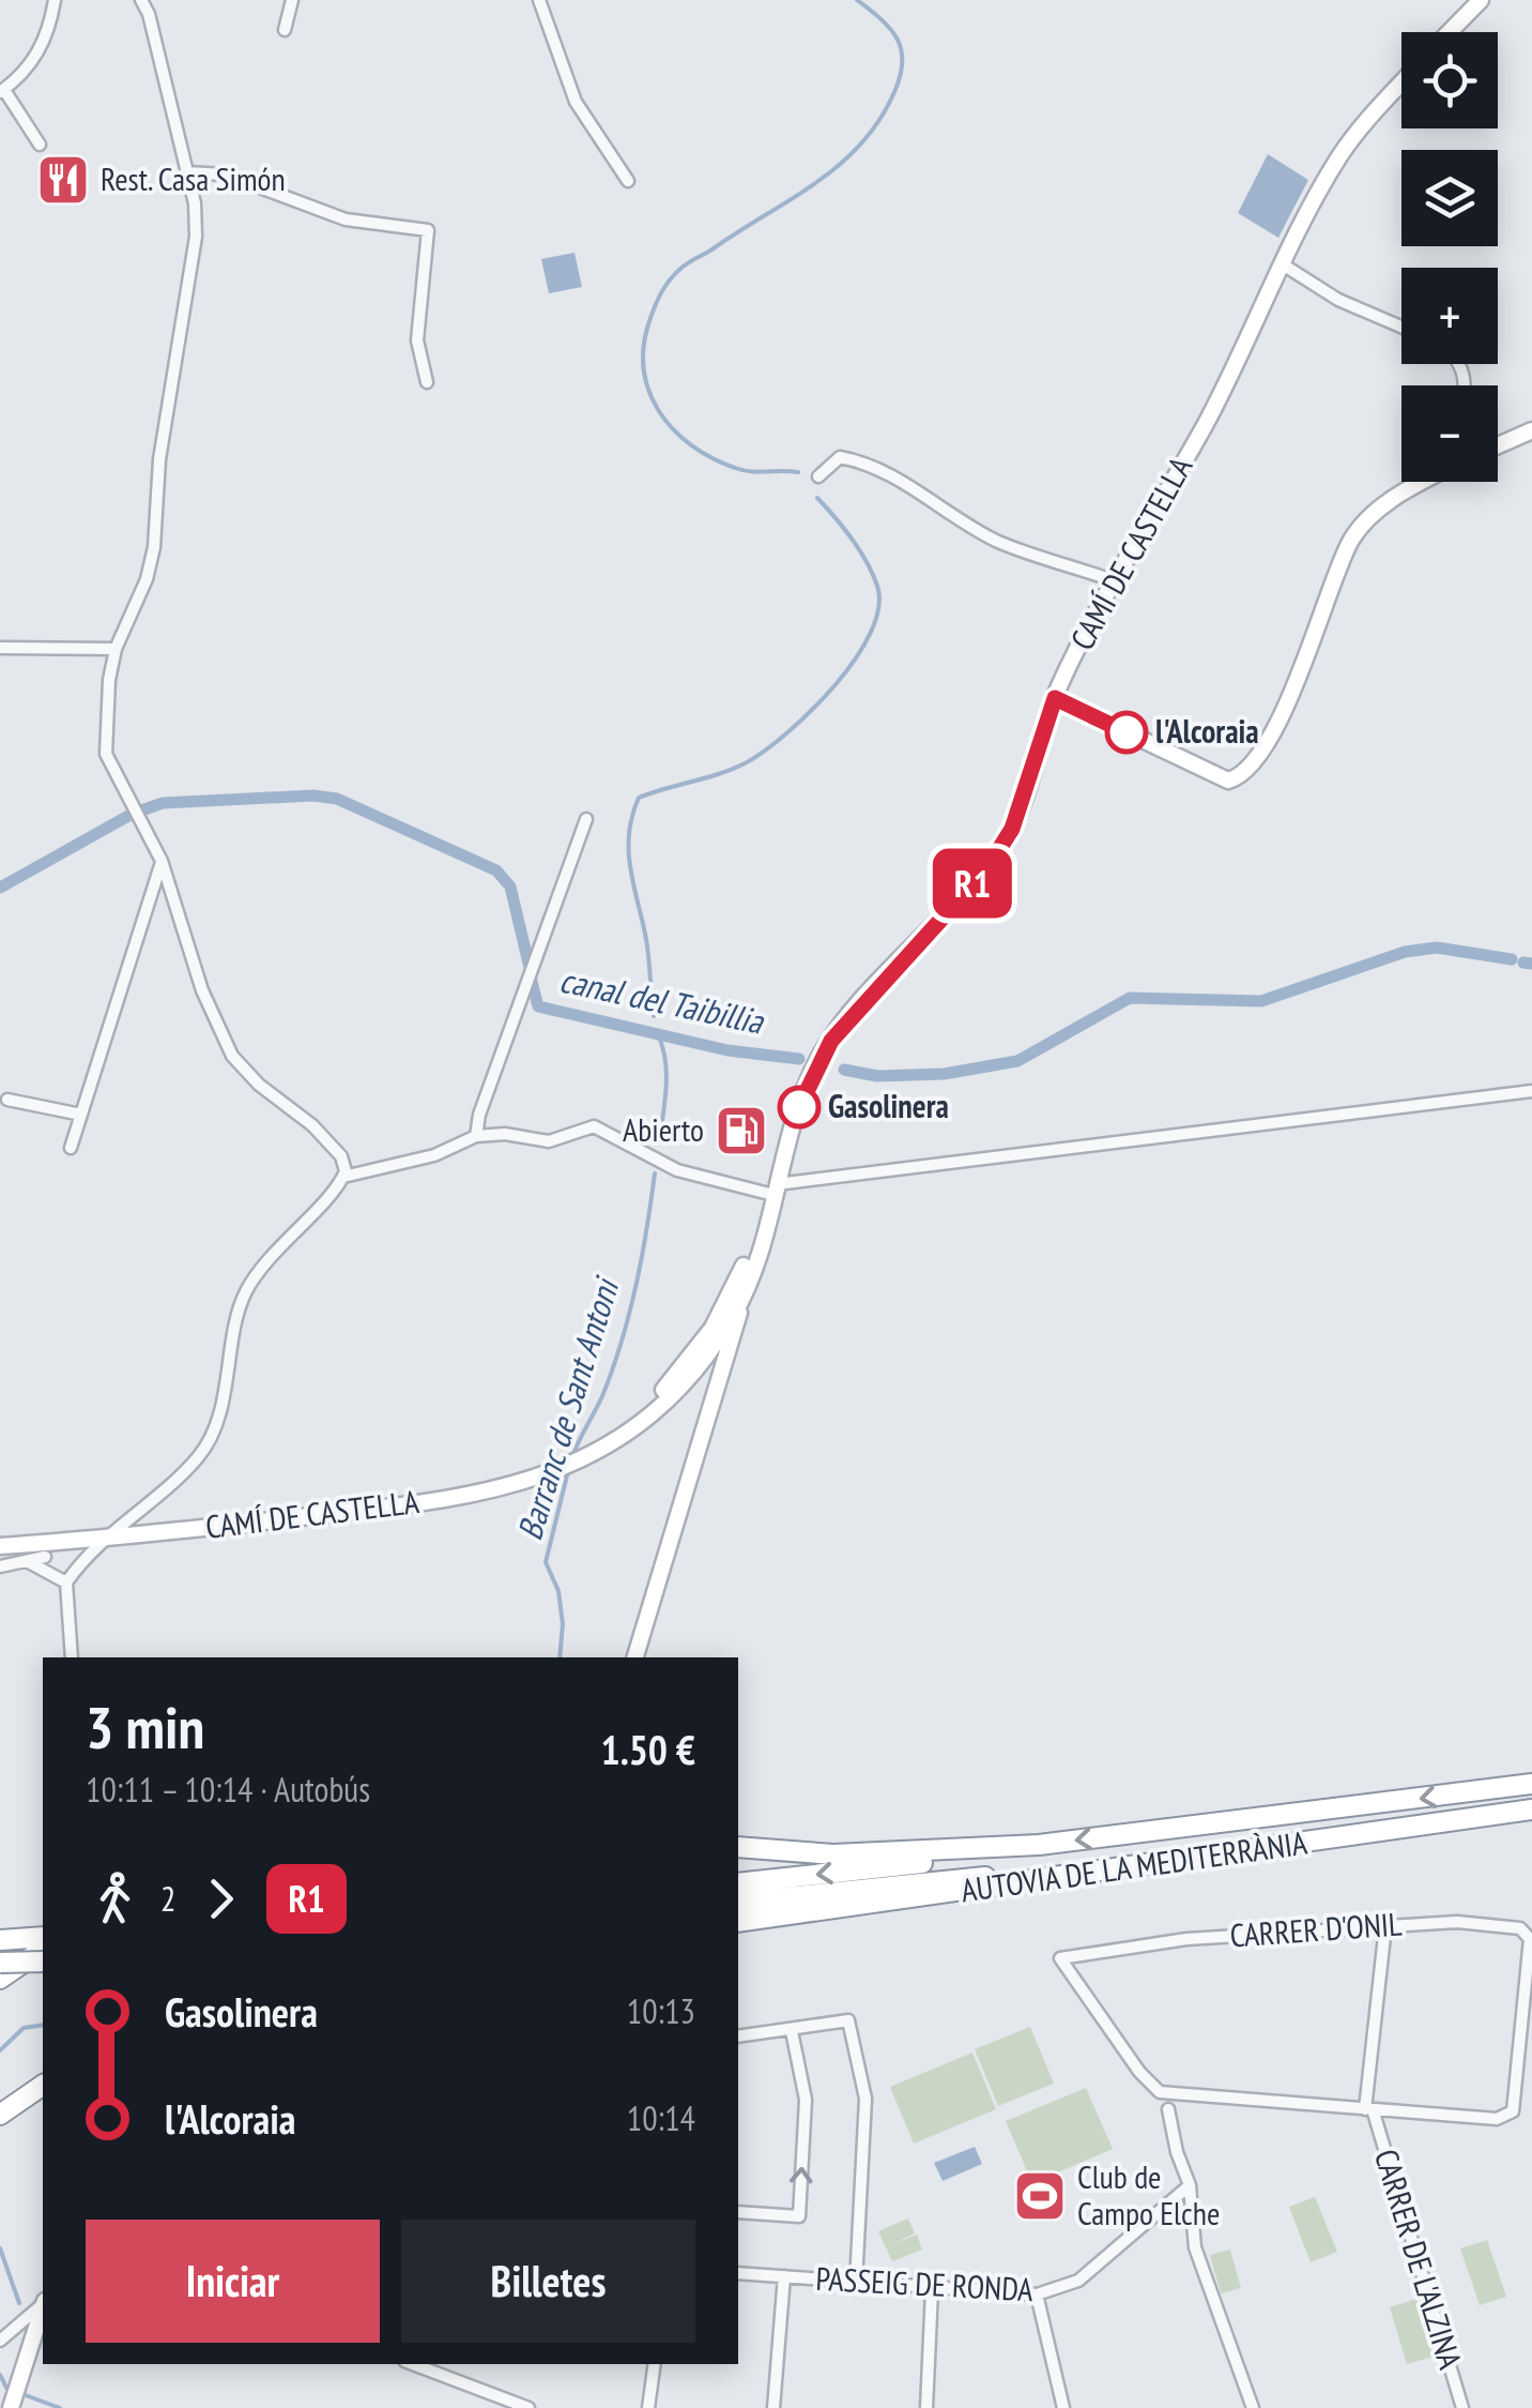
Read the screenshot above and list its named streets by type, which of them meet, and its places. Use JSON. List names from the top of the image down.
{
  "streets": {
    "highway": ["AUTOVIA DE LA MEDITERRÀNIA"],
    "main road": ["CAMÍ DE CASTELLA"],
    "street": ["CARRER D'ONIL", "CARRER DE L'ALZINA", "PASSEIG DE RONDA"]
  },
  "crossings": [
    ["CARRER D'ONIL", "CARRER DE L'ALZINA"]
  ],
  "water": ["canal del Taibillia", "Barranc de Sant Antoni"],
  "places": {
    "restaurant": ["Rest. Casa Simón"],
    "other": ["l'Alcoraia", "Gasolinera"],
    "fuel station": ["Abierto"],
    "sports": ["Club de Campo Elche"]
  },
  "lines": ["bus line R1"],
  "page": {
    "on_map": "R1",
    "map_buttons": ["+", "−"],
    "heading": ["3 min", "10:11 – 10:14 · Autobús", "1.50 €"],
    "legs": ["2", "R1"],
    "list": [
      {
        "name": "Gasolinera",
        "value": "10:13"
      },
      {
        "name": "l'Alcoraia",
        "value": "10:14"
      }
    ],
    "buttons": ["Iniciar", "Billetes"]
  }
}
